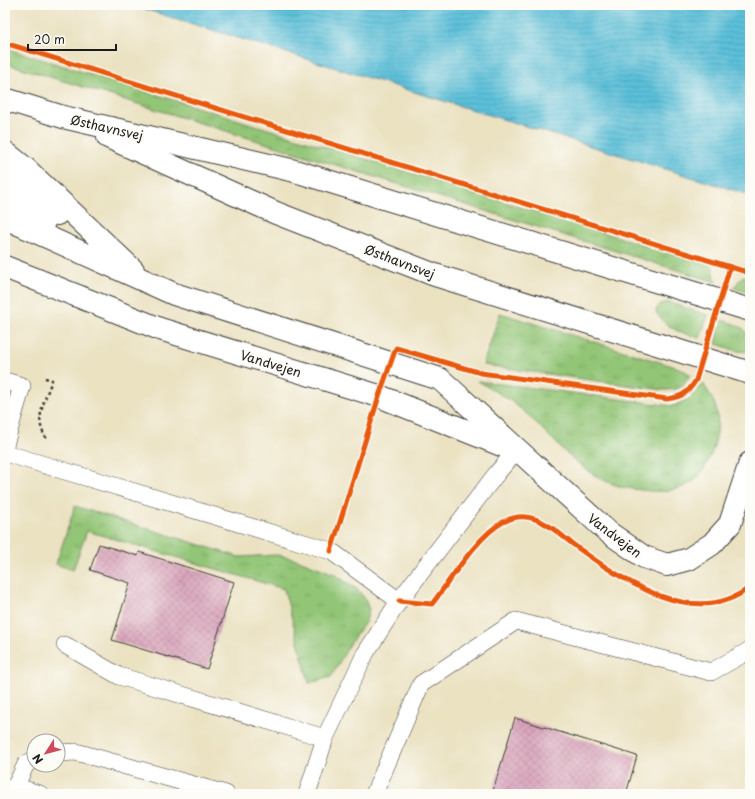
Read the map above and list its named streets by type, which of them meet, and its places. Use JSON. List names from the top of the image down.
{
  "streets": {
    "street": ["Østhavnsvej", "Vandvejen"]
  },
  "scale_bar": "20 m",
  "north": "bottom left"
}
